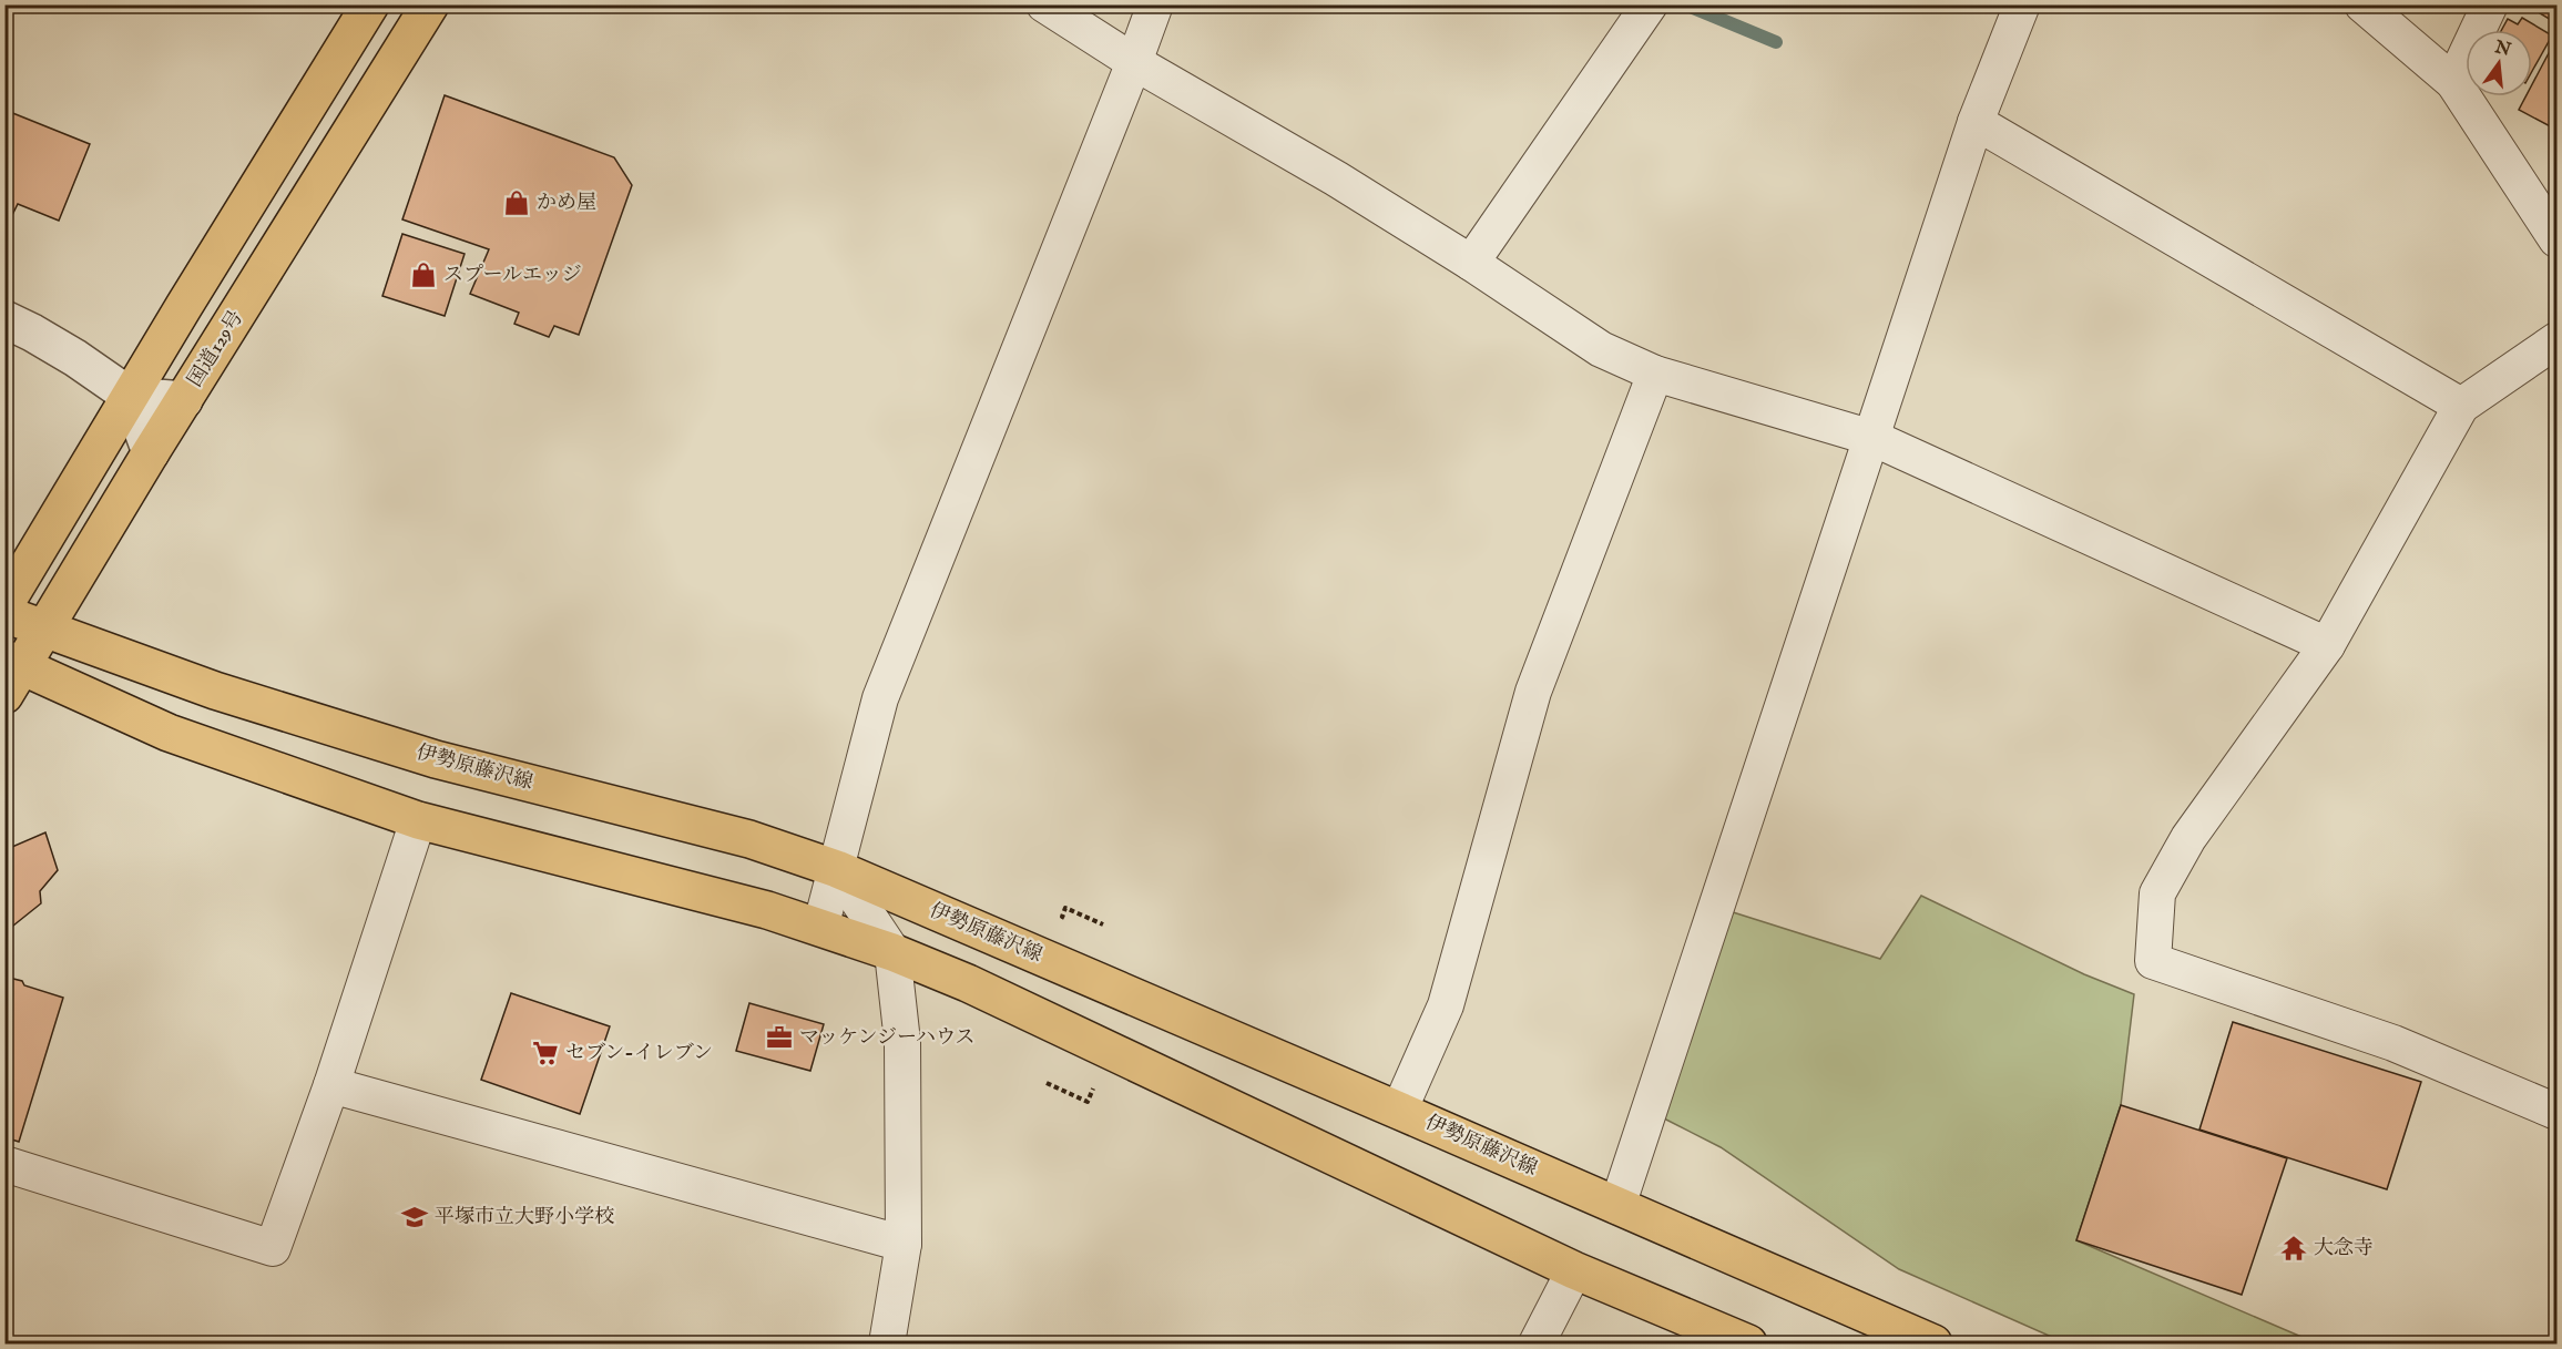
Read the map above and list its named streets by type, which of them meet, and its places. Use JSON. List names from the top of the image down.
{
  "streets": {
    "main road": ["国道129号", "伊勢原藤沢線"]
  },
  "crossings": [
    ["国道129号", "伊勢原藤沢線"]
  ],
  "places": {
    "shop": ["かめ屋", "スプールエッジ"],
    "office": ["マッケンジーハウス"],
    "supermarket": ["セブン-イレブン"],
    "school or university": ["平塚市立大野小学校"],
    "temple": ["大念寺"]
  },
  "north": "top"
}
